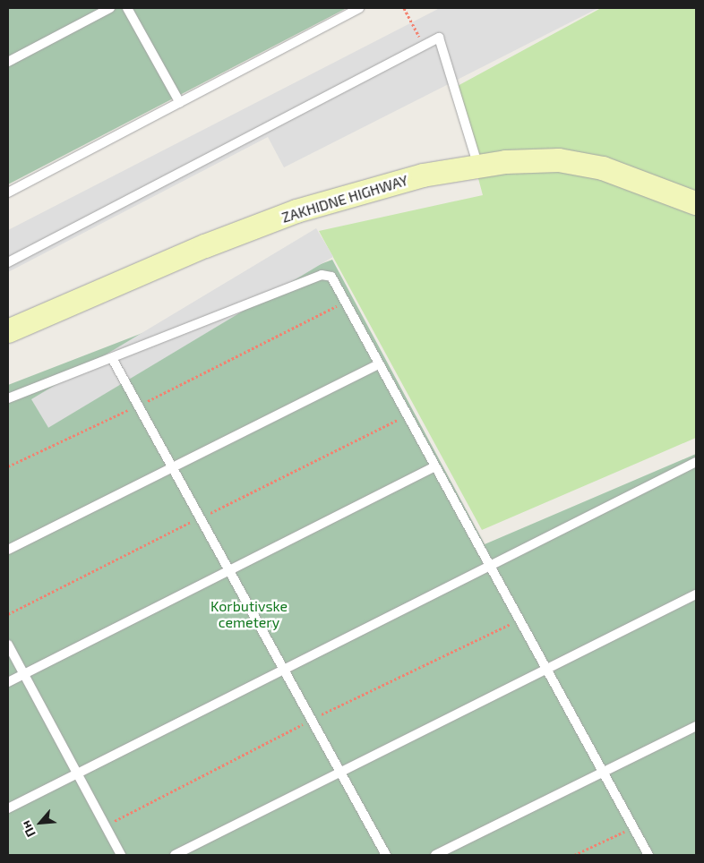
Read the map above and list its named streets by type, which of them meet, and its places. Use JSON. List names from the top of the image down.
{
  "streets": {
    "main road": ["ZAKHIDNE HIGHWAY"]
  },
  "parks": ["Korbutivske cemetery"],
  "north": "bottom left"
}
